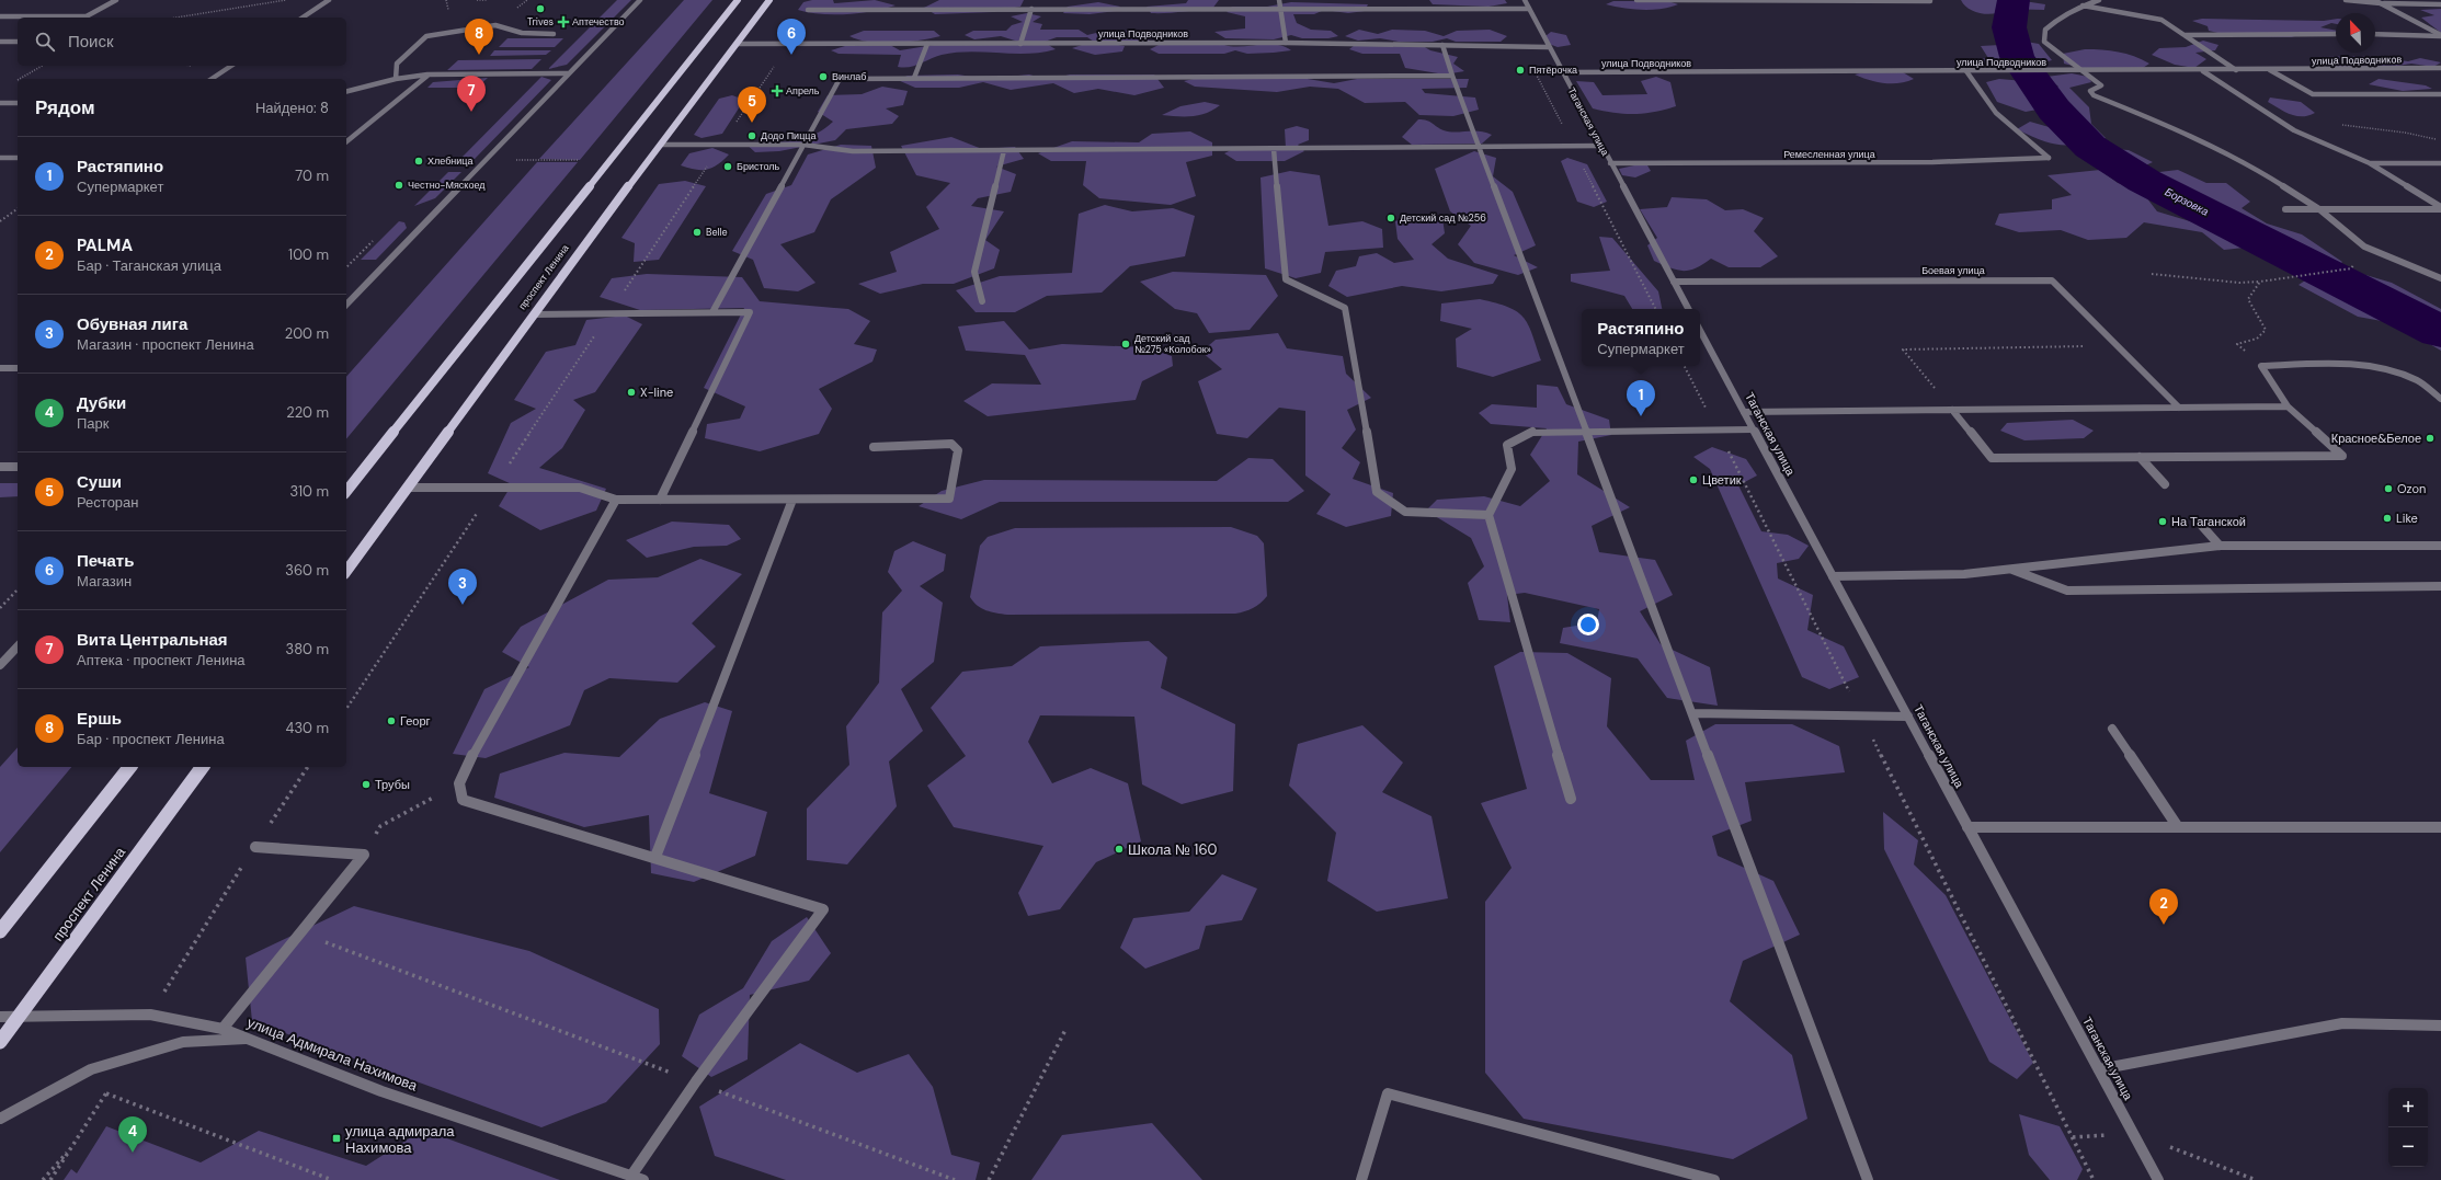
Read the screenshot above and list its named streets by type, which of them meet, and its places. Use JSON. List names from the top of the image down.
{
  "streets": {
    "main road": ["проспект Ленина"],
    "street": [
      "улица Подводников",
      "Таганская улица",
      "Ремесленная улица",
      "Боевая улица",
      "улица Адмирала Нахимова"
    ]
  },
  "crossings": [
    ["улица Подводников", "Таганская улица"],
    ["улица Подводников", "Ремесленная улица"],
    ["улица Подводников", "проспект Ленина"],
    ["Таганская улица", "Ремесленная улица"],
    ["Таганская улица", "Боевая улица"],
    ["проспект Ленина", "улица Адмирала Нахимова"]
  ],
  "water": ["Борзовка"],
  "places": {
    "other": [
      "Trives",
      "Пятёрочка",
      "Винлаб",
      "Додо Пицца",
      "Хлебница",
      "Бристоль",
      "Честно-Мяскоед",
      "Детский сад №256",
      "Belle",
      "Детский сад №275 «Колобок»",
      "X-line",
      "Красное&Белое",
      "Цветик",
      "Ozon",
      "Like",
      "На Таганской",
      "Георг",
      "Трубы",
      "Школа № 160"
    ],
    "health": ["Аптечество", "Апрель"],
    "transit": ["улица адмирала Нахимова"]
  },
  "north": "top left",
  "page": {
    "search": "Поиск",
    "pins": [
      "6",
      "8",
      "7",
      "5",
      "1",
      "3",
      "2",
      "4"
    ],
    "heading": ["Рядом", "Найдено: 8"],
    "list": [
      {
        "mark": "1",
        "name": "Растяпино",
        "note": "Супермаркет",
        "value": "70 m"
      },
      {
        "mark": "2",
        "name": "PALMA",
        "note": "Бар · Таганская улица",
        "value": "100 m"
      },
      {
        "mark": "3",
        "name": "Обувная лига",
        "note": "Магазин · проспект Ленина",
        "value": "200 m"
      },
      {
        "mark": "4",
        "name": "Дубки",
        "note": "Парк",
        "value": "220 m"
      },
      {
        "mark": "5",
        "name": "Суши",
        "note": "Ресторан",
        "value": "310 m"
      },
      {
        "mark": "6",
        "name": "Печать",
        "note": "Магазин",
        "value": "360 m"
      },
      {
        "mark": "7",
        "name": "Вита Центральная",
        "note": "Аптека · проспект Ленина",
        "value": "380 m"
      },
      {
        "mark": "8",
        "name": "Ершь",
        "note": "Бар · проспект Ленина",
        "value": "430 m"
      }
    ],
    "popup": ["Растяпино", "Супермаркет"],
    "map_buttons": ["+", "−"]
  }
}
